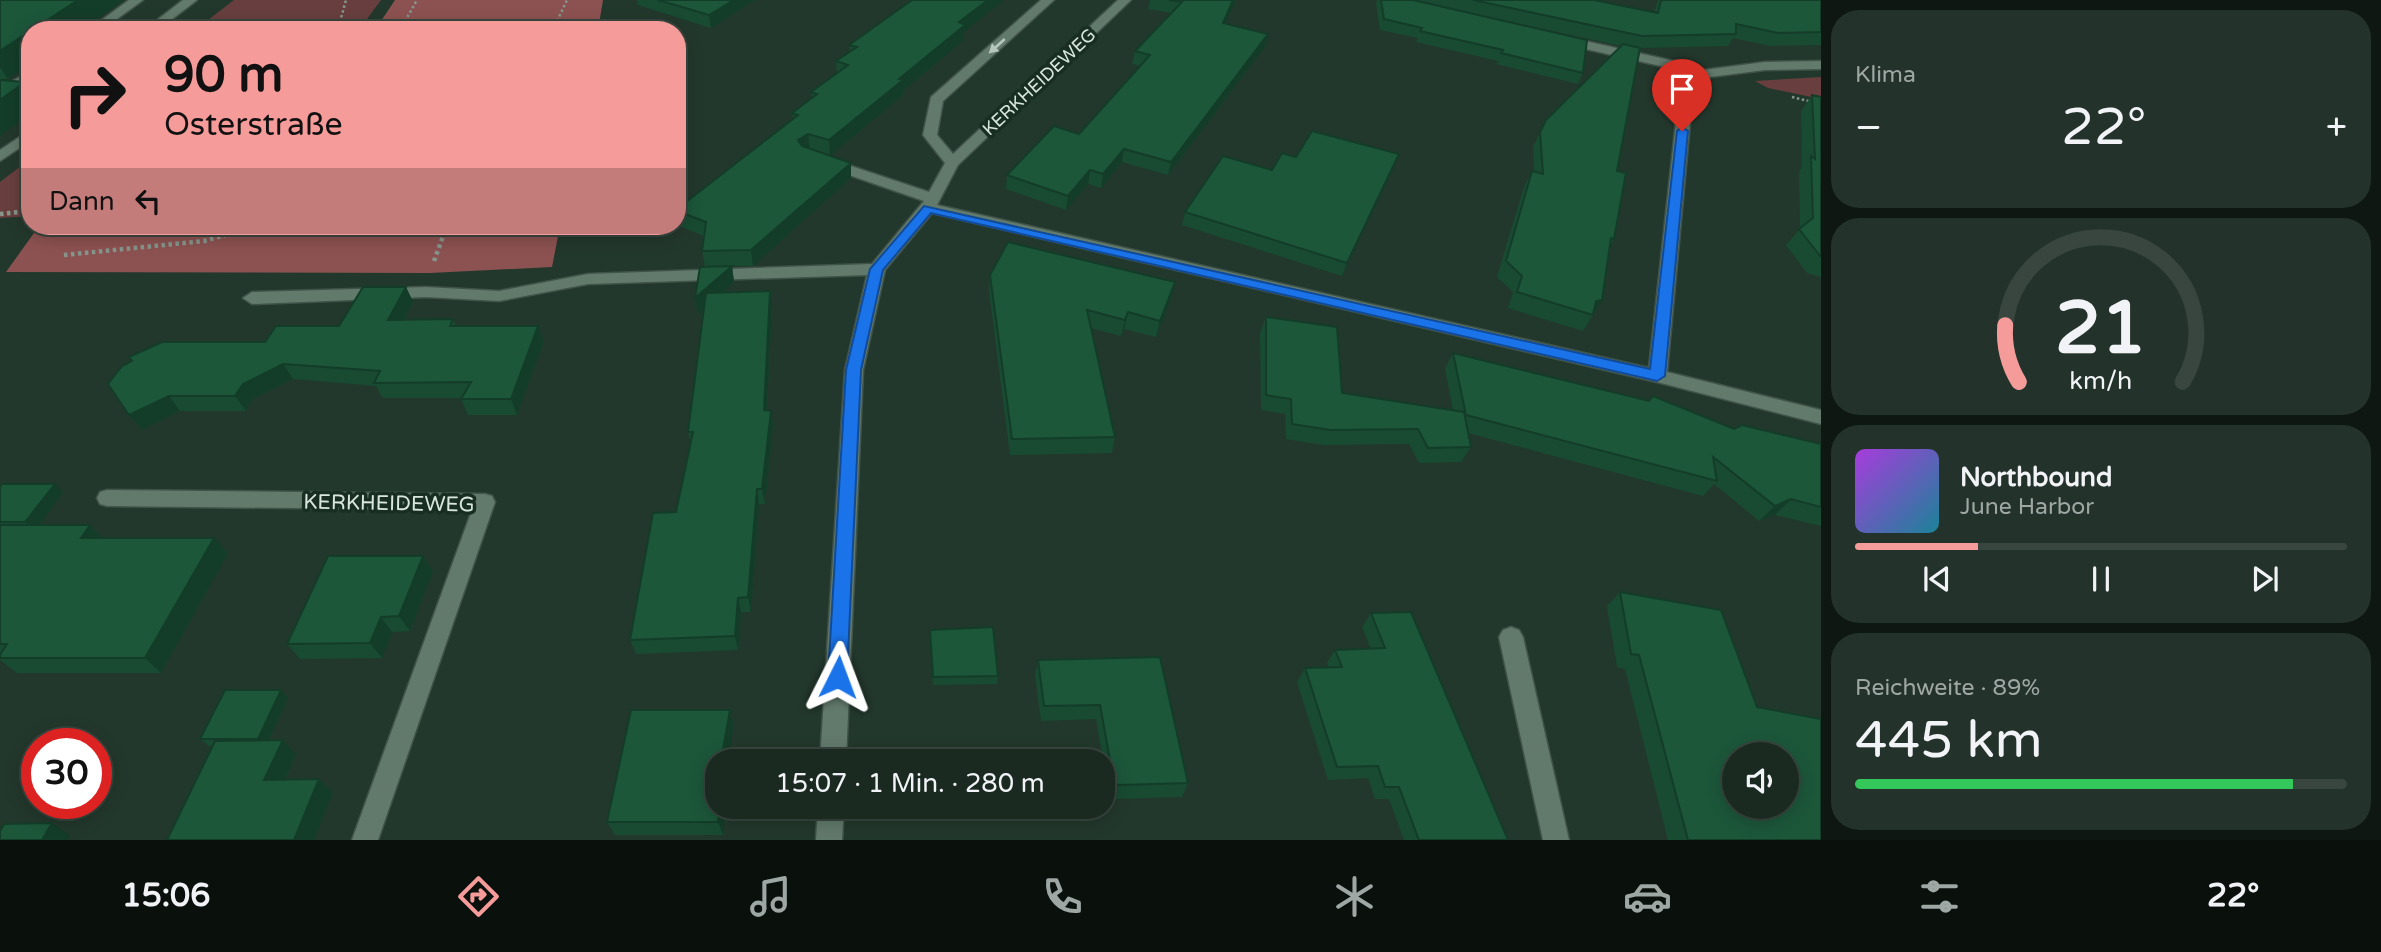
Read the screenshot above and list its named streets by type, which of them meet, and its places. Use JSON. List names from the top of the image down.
{
  "streets": {
    "street": ["KERKHEIDEWEG"]
  },
  "page": {
    "tile": [
      "Klima",
      ["Reichweite · 89%", "445 km"]
    ],
    "turn": ["90 m", "Osterstraße"],
    "heat": ["−", "22°", "+"],
    "then": "Dann",
    "song": ["Northbound", "June Harbor"],
    "limit": "30",
    "trip": "15:07 · 1 Min. · 280 m",
    "tabs": ["15:06", "22°"],
    "gauge": ["21", "km/h"]
  }
}
